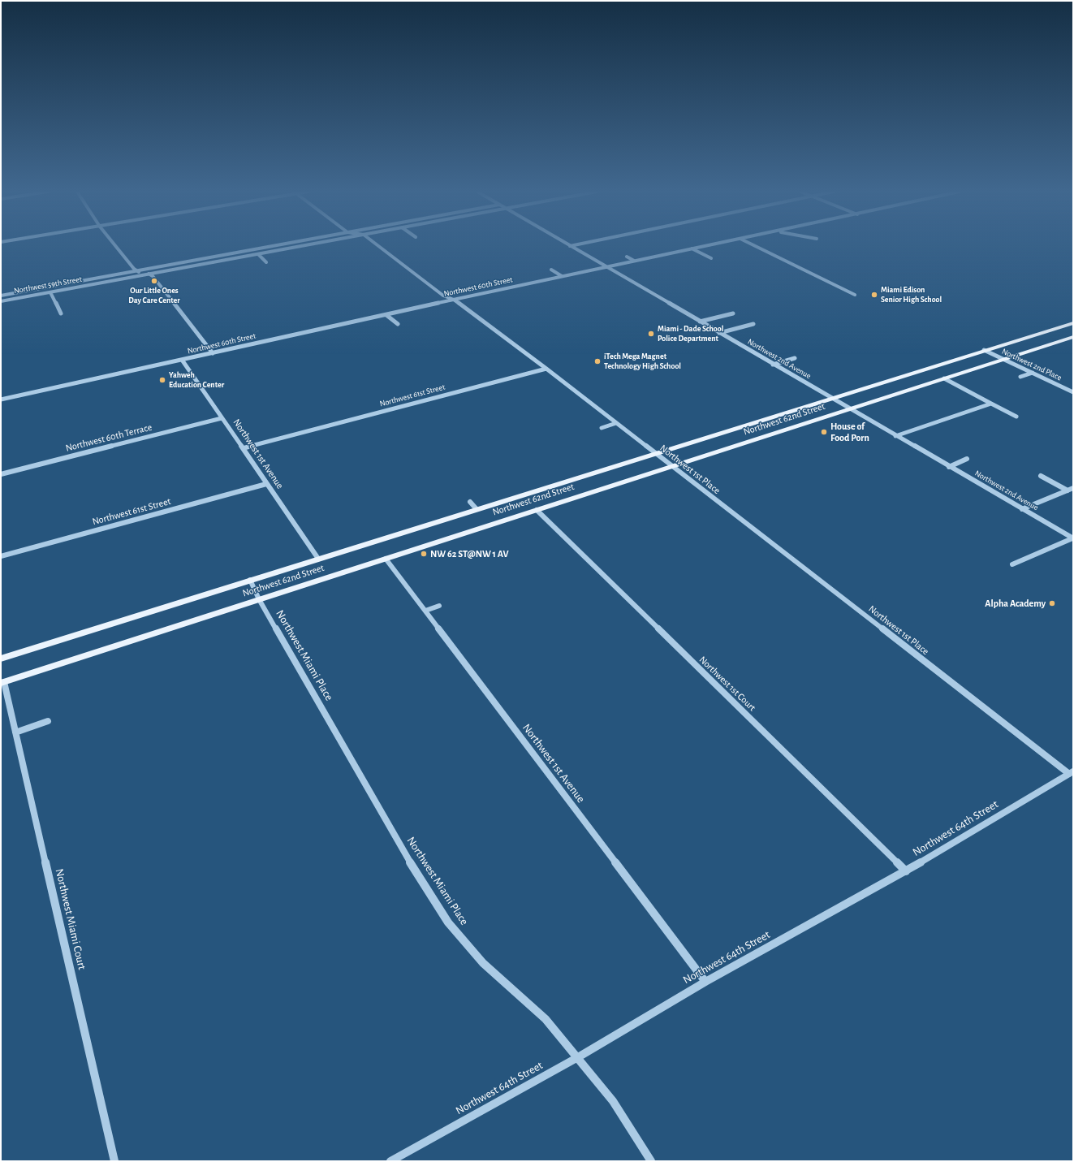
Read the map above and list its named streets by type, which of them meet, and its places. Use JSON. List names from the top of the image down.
{
  "streets": {
    "main road": ["Northwest 62nd Street"],
    "street": [
      "Northwest 59th Street",
      "Northwest 60th Street",
      "Northwest 2nd Avenue",
      "Northwest 2nd Place",
      "Northwest 61st Street",
      "Northwest 60th Terrace",
      "Northwest 1st Avenue",
      "Northwest 1st Place",
      "Northwest Miami Place",
      "Northwest 1st Court",
      "Northwest 64th Street",
      "Northwest Miami Court"
    ]
  },
  "crossings": [
    ["Northwest 60th Street", "Northwest 2nd Avenue"],
    ["Northwest 60th Street", "Northwest 1st Avenue"],
    ["Northwest 60th Street", "Northwest 1st Place"],
    ["Northwest 2nd Avenue", "Northwest 62nd Street"],
    ["Northwest 2nd Place", "Northwest 62nd Street"],
    ["Northwest 61st Street", "Northwest 1st Avenue"],
    ["Northwest 61st Street", "Northwest 1st Place"],
    ["Northwest 62nd Street", "Northwest 1st Avenue"],
    ["Northwest 62nd Street", "Northwest 1st Place"],
    ["Northwest 62nd Street", "Northwest Miami Place"],
    ["Northwest 62nd Street", "Northwest 1st Court"],
    ["Northwest 62nd Street", "Northwest Miami Court"],
    ["Northwest 60th Terrace", "Northwest 1st Avenue"],
    ["Northwest 1st Avenue", "Northwest 64th Street"],
    ["Northwest 1st Place", "Northwest 64th Street"],
    ["Northwest Miami Place", "Northwest 64th Street"],
    ["Northwest 1st Court", "Northwest 64th Street"]
  ],
  "places": [
    "Our Little Ones Day Care Center",
    "Miami Edison Senior High School",
    "Miami - Dade School Police Department",
    "iTech Mega Magnet Technology High School",
    "Yahweh Education Center",
    "House of Food Porn",
    "NW 62 ST@NW 1 AV",
    "Alpha Academy"
  ]
}
